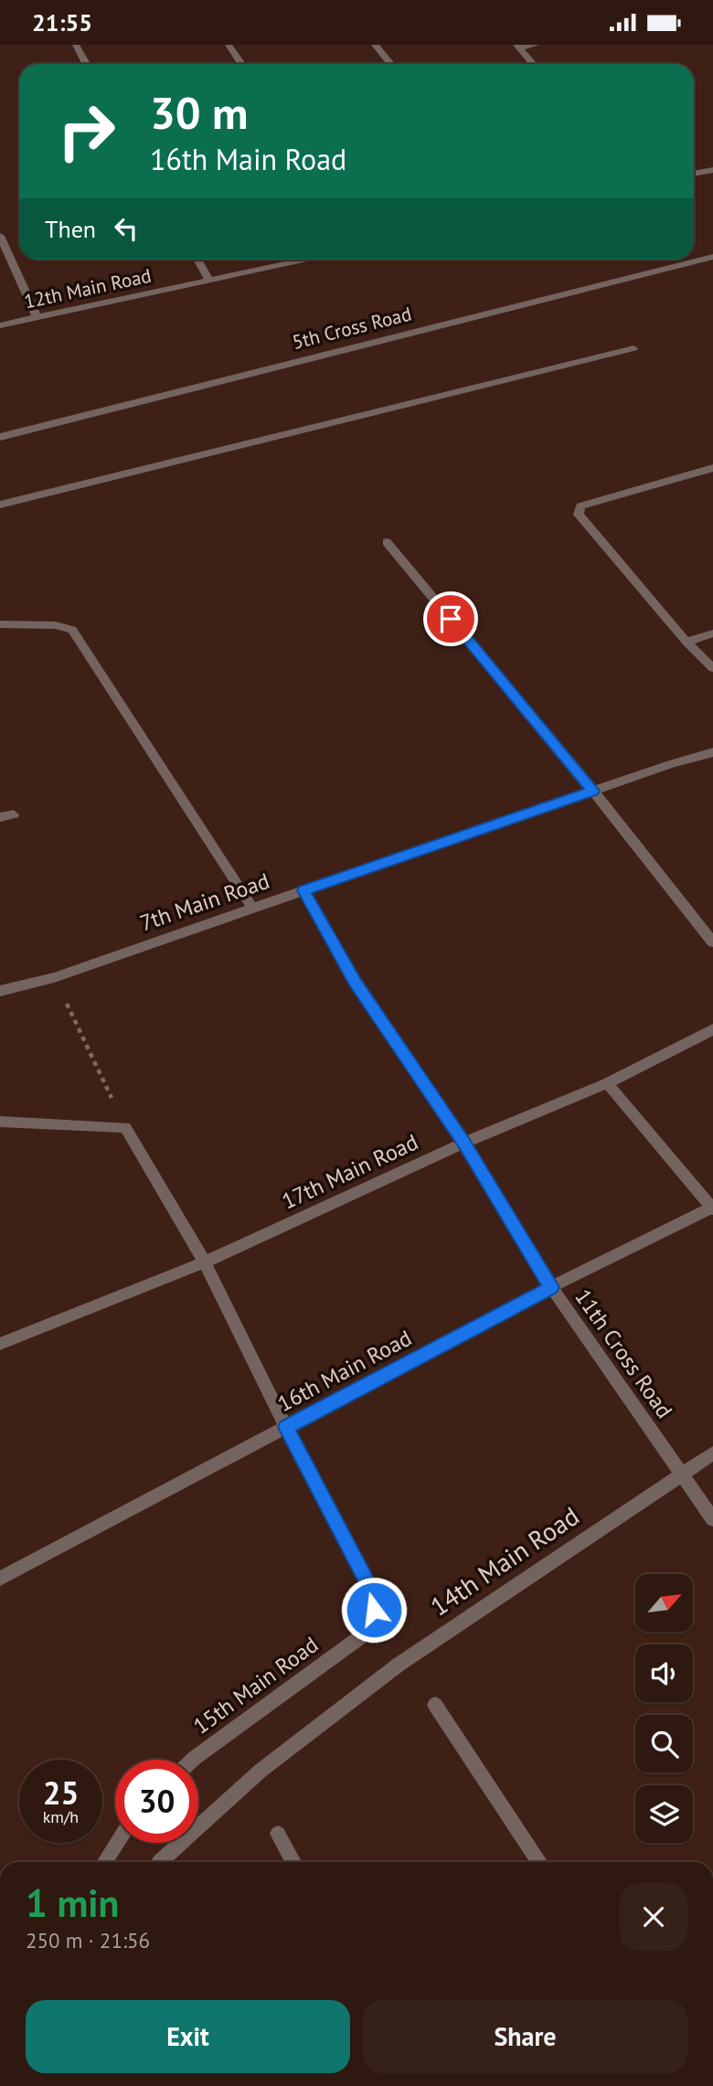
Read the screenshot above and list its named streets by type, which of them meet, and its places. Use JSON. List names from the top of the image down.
{
  "streets": {
    "street": [
      "12th Main Road",
      "5th Cross Road",
      "7th Main Road",
      "17th Main Road",
      "11th Cross Road",
      "16th Main Road",
      "14th Main Road",
      "15th Main Road"
    ]
  },
  "crossings": [
    ["7th Main Road", "11th Cross Road"],
    ["17th Main Road", "11th Cross Road"],
    ["17th Main Road", "15th Main Road"],
    ["11th Cross Road", "16th Main Road"],
    ["11th Cross Road", "14th Main Road"],
    ["16th Main Road", "15th Main Road"]
  ],
  "north": "top right",
  "page": {
    "status": "21:55",
    "turn": ["30 m", "16th Main Road"],
    "then": "Then",
    "speed": "25 km/h",
    "limit": "30",
    "heading": ["1 min", "250 m · 21:56"],
    "buttons": ["Exit", "Share"]
  }
}
